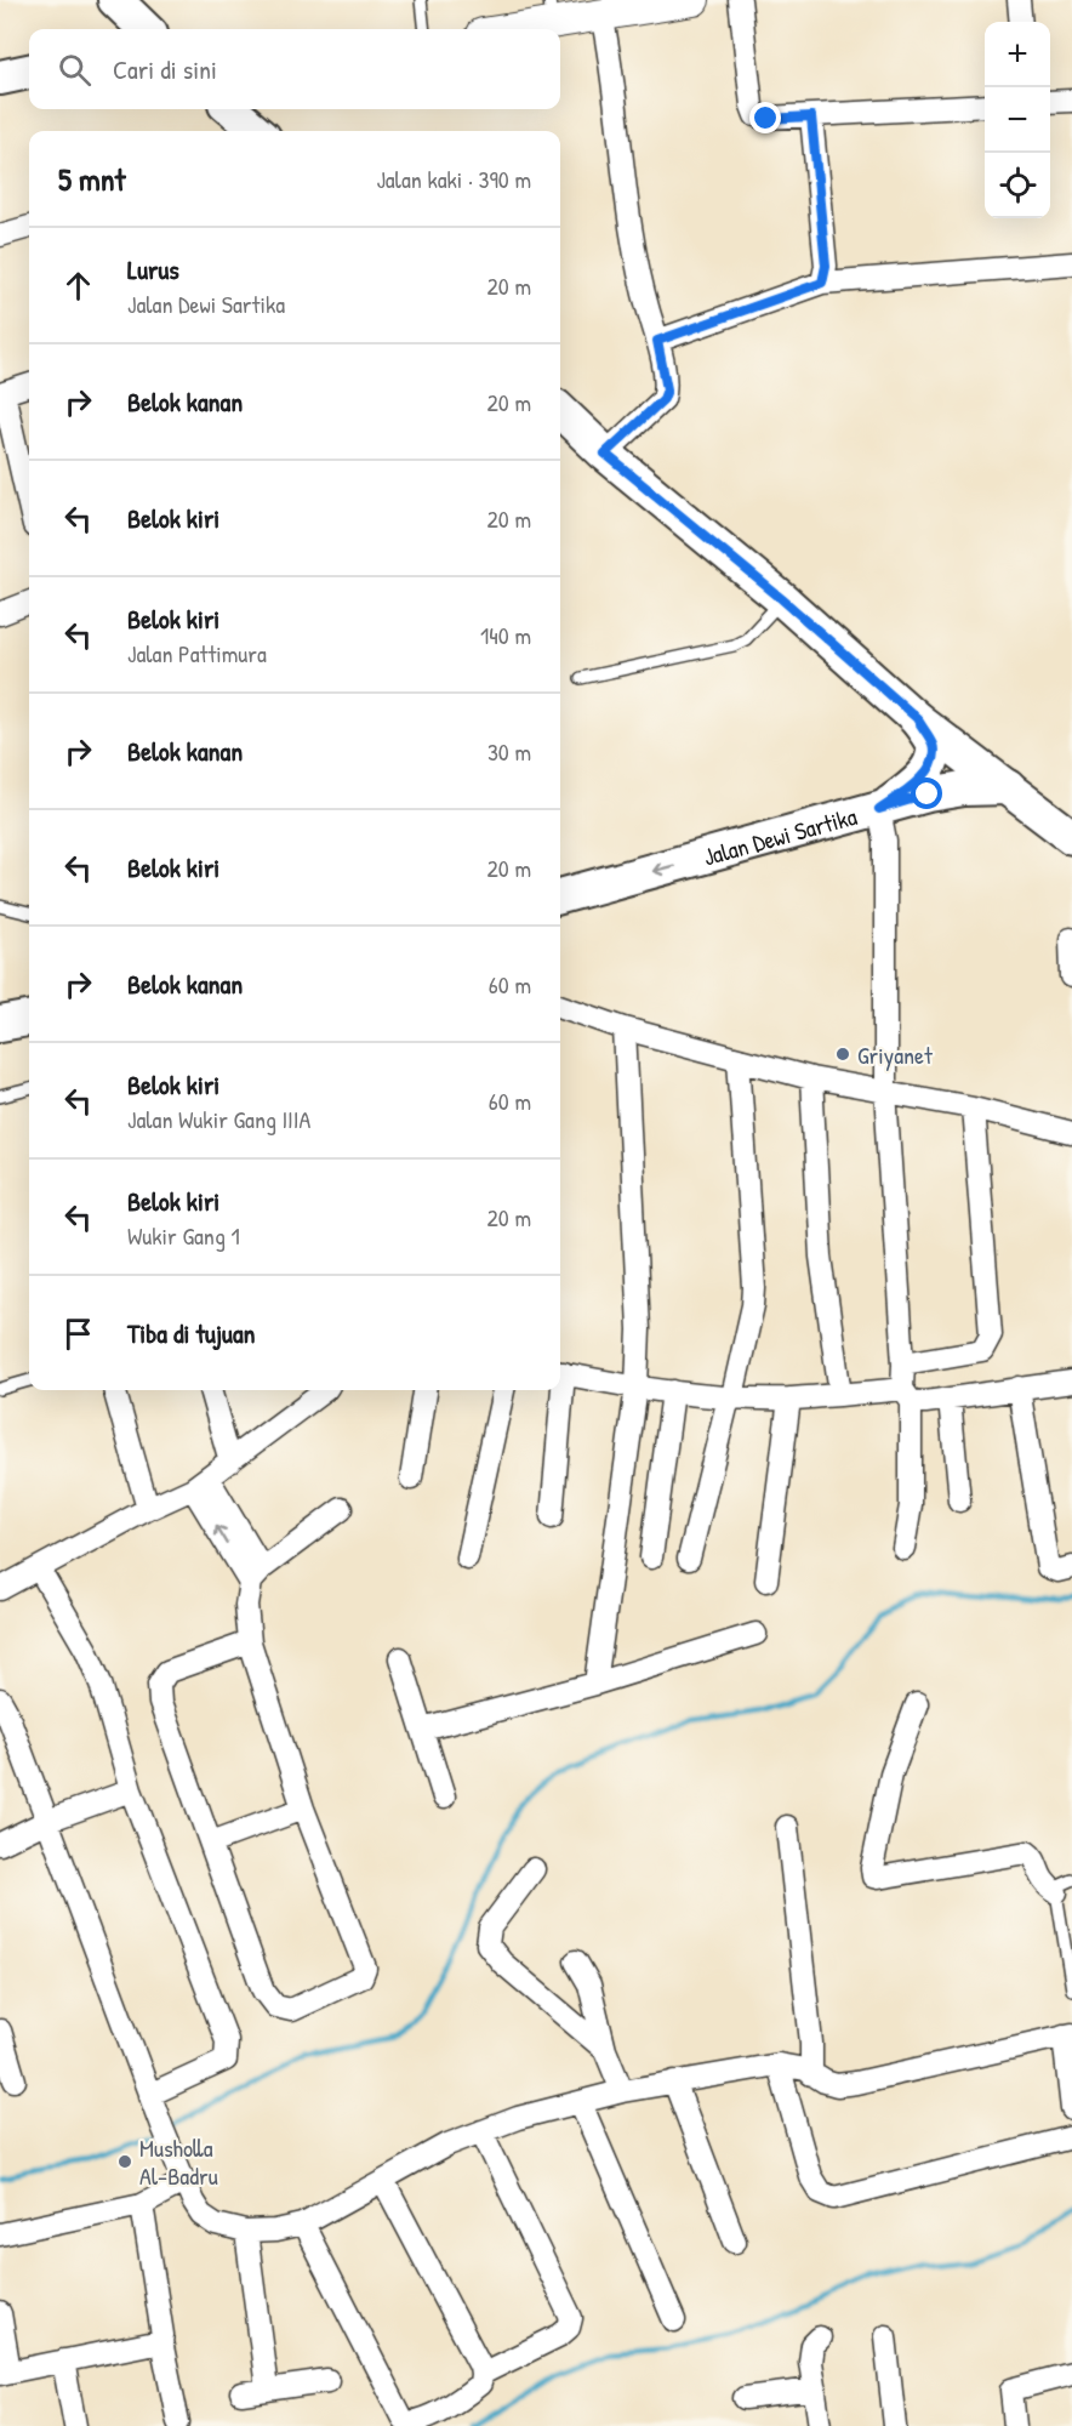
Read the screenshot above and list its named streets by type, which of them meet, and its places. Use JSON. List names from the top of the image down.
{
  "streets": {
    "main road": ["Jalan Dewi Sartika"]
  },
  "one_way": ["Jalan Dewi Sartika"],
  "places": ["Griyanet", "Musholla Al-Badru"],
  "page": {
    "map_buttons": ["+", "−"],
    "search": "Cari di sini",
    "heading": ["5 mnt", "Jalan kaki · 390 m"],
    "list": [
      ["Lurus", "Jalan Dewi Sartika", "20 m"],
      ["Belok kanan", "20 m"],
      ["Belok kiri", "20 m"],
      ["Belok kiri", "Jalan Pattimura", "140 m"],
      ["Belok kanan", "30 m"],
      ["Belok kiri", "20 m"],
      ["Belok kanan", "60 m"],
      ["Belok kiri", "Jalan Wukir Gang IIIA", "60 m"],
      ["Belok kiri", "Wukir Gang 1", "20 m"],
      "Tiba di tujuan"
    ]
  }
}
